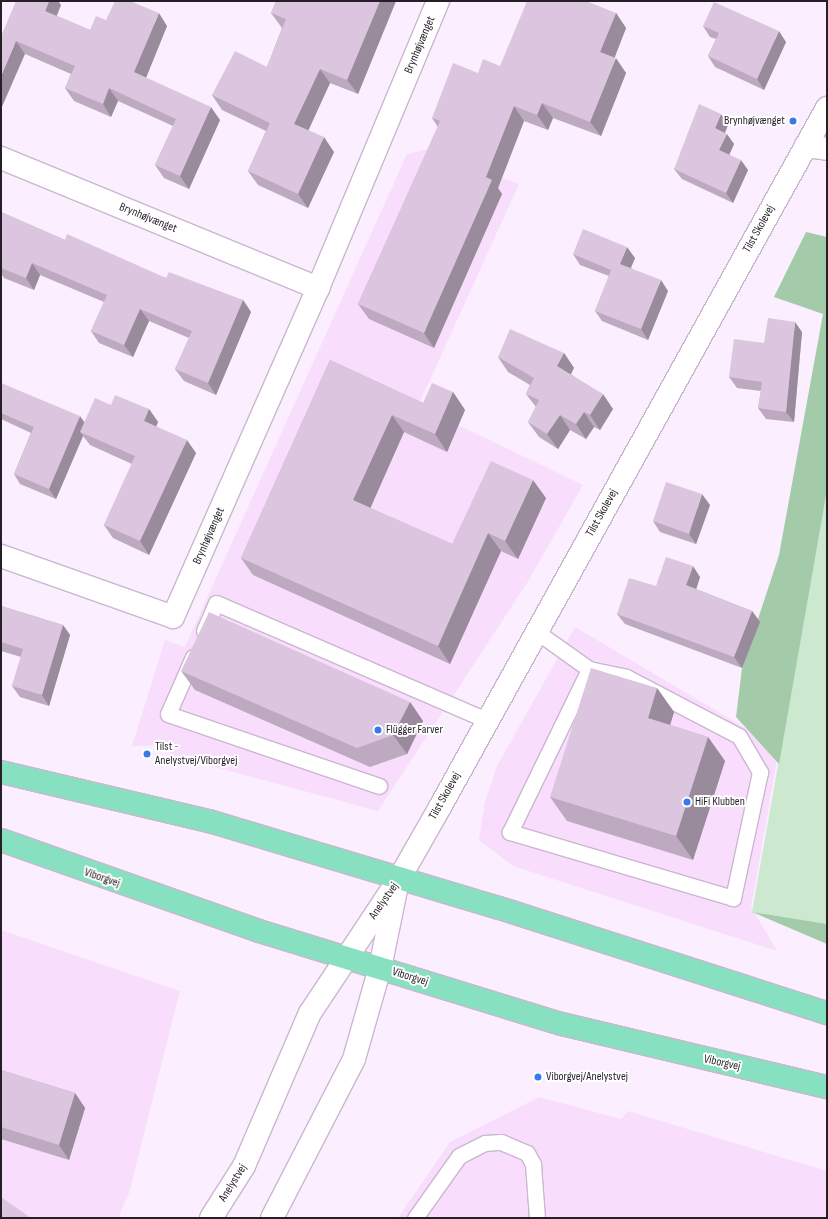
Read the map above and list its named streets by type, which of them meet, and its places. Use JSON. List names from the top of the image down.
{
  "streets": {
    "main road": ["Viborgvej"],
    "street": ["Brynhøjvænget", "Tilst Skolevej", "Anelystvej"]
  },
  "crossings": [
    ["Tilst Skolevej", "Anelystvej"],
    ["Viborgvej", "Anelystvej"]
  ],
  "places": [
    "Brynhøjvænget",
    "Flügger Farver",
    "Tilst - Anelystvej/Viborgvej",
    "HiFi Klubben",
    "Viborgvej/Anelystvej"
  ]
}
